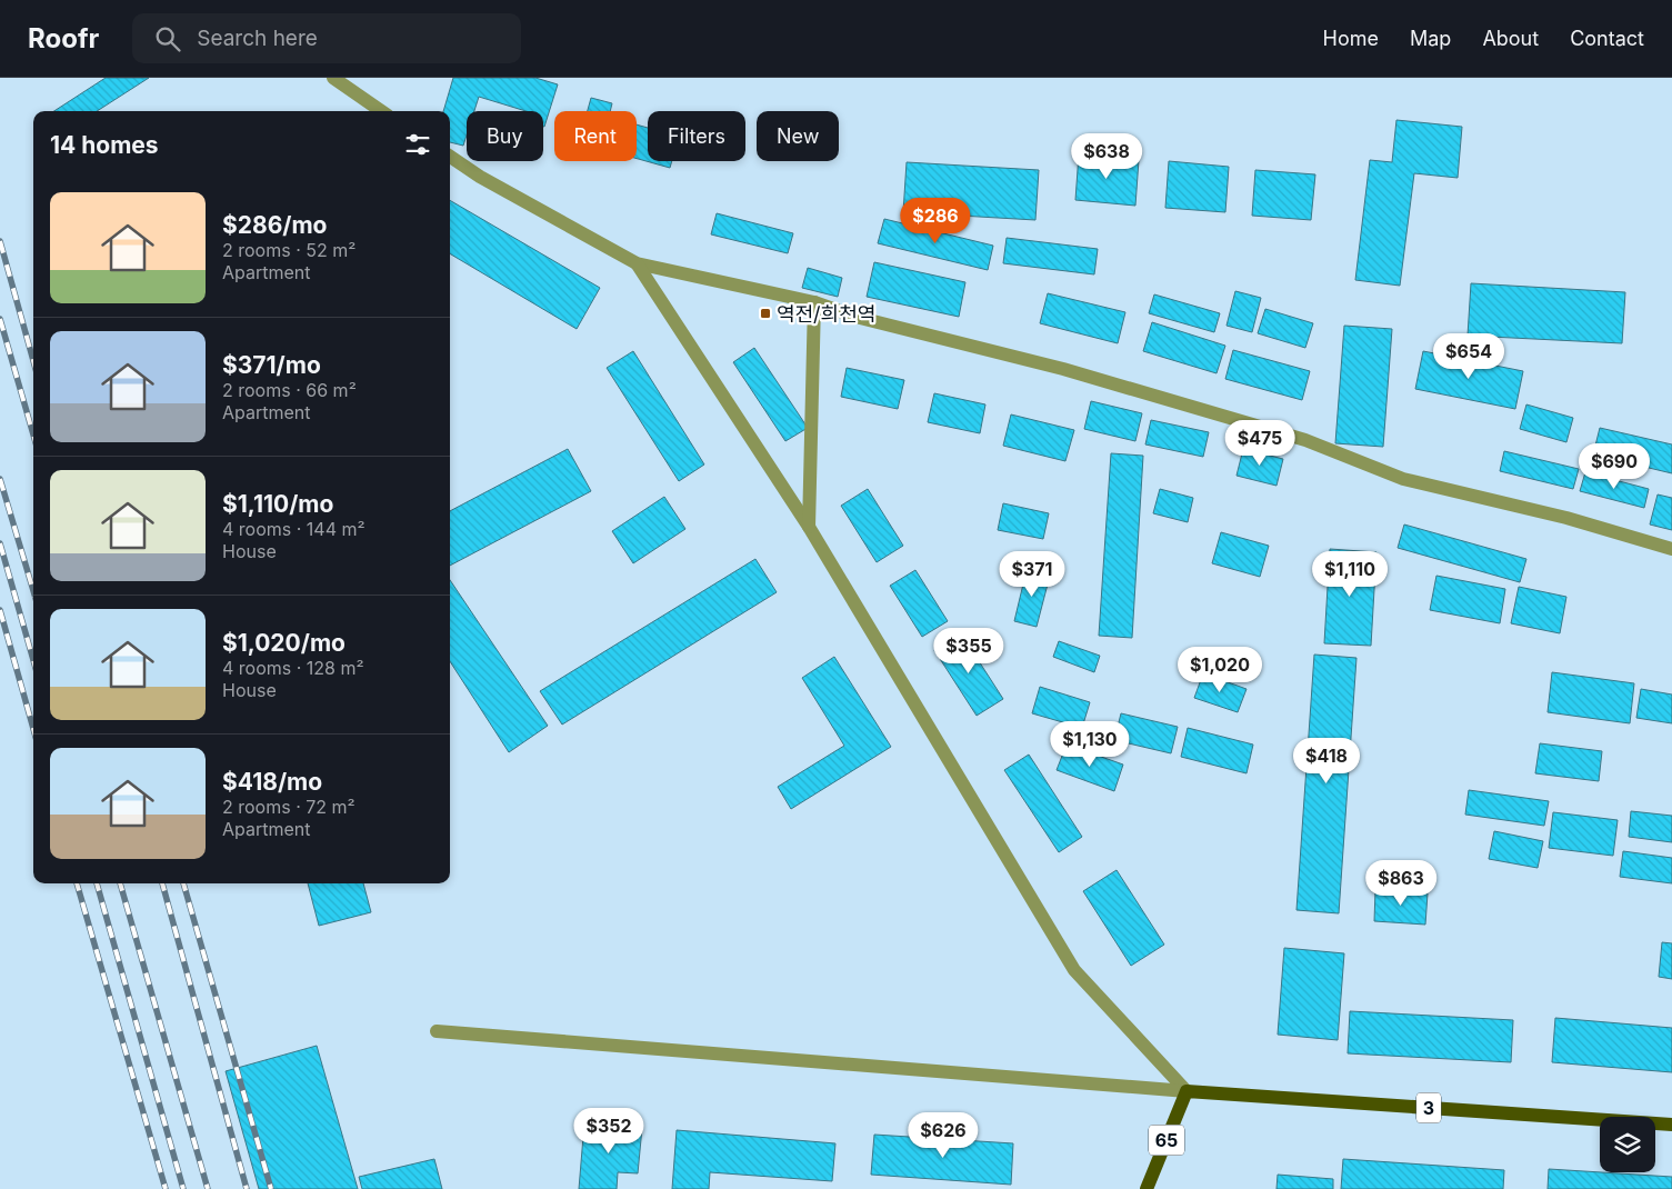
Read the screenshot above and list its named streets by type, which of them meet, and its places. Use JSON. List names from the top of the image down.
{
  "streets": {
    "main road": ["3", "65"]
  },
  "crossings": [
    ["3", "65"]
  ],
  "places": {
    "transit": ["역전/희천역"]
  },
  "page": {
    "header": "Roofr",
    "search": "Search here",
    "nav": [
      "Home",
      "Map",
      "About",
      "Contact"
    ],
    "chip": [
      "Buy",
      "Rent",
      "Filters",
      "New"
    ],
    "heading": "14 homes",
    "price": [
      "$638",
      "$286",
      "$654",
      "$475",
      "$690",
      "$371",
      "$1,110",
      "$355",
      "$1,020",
      "$1,130",
      "$418",
      "$863",
      "$352",
      "$626"
    ],
    "list": [
      {
        "name": "$286/mo",
        "note": "2 rooms · 52 m² · Apartment"
      },
      {
        "name": "$371/mo",
        "note": "2 rooms · 66 m² · Apartment"
      },
      {
        "name": "$1,110/mo",
        "note": "4 rooms · 144 m² · House"
      },
      {
        "name": "$1,020/mo",
        "note": "4 rooms · 128 m² · House"
      },
      {
        "name": "$418/mo",
        "note": "2 rooms · 72 m² · Apartment"
      }
    ]
  }
}
